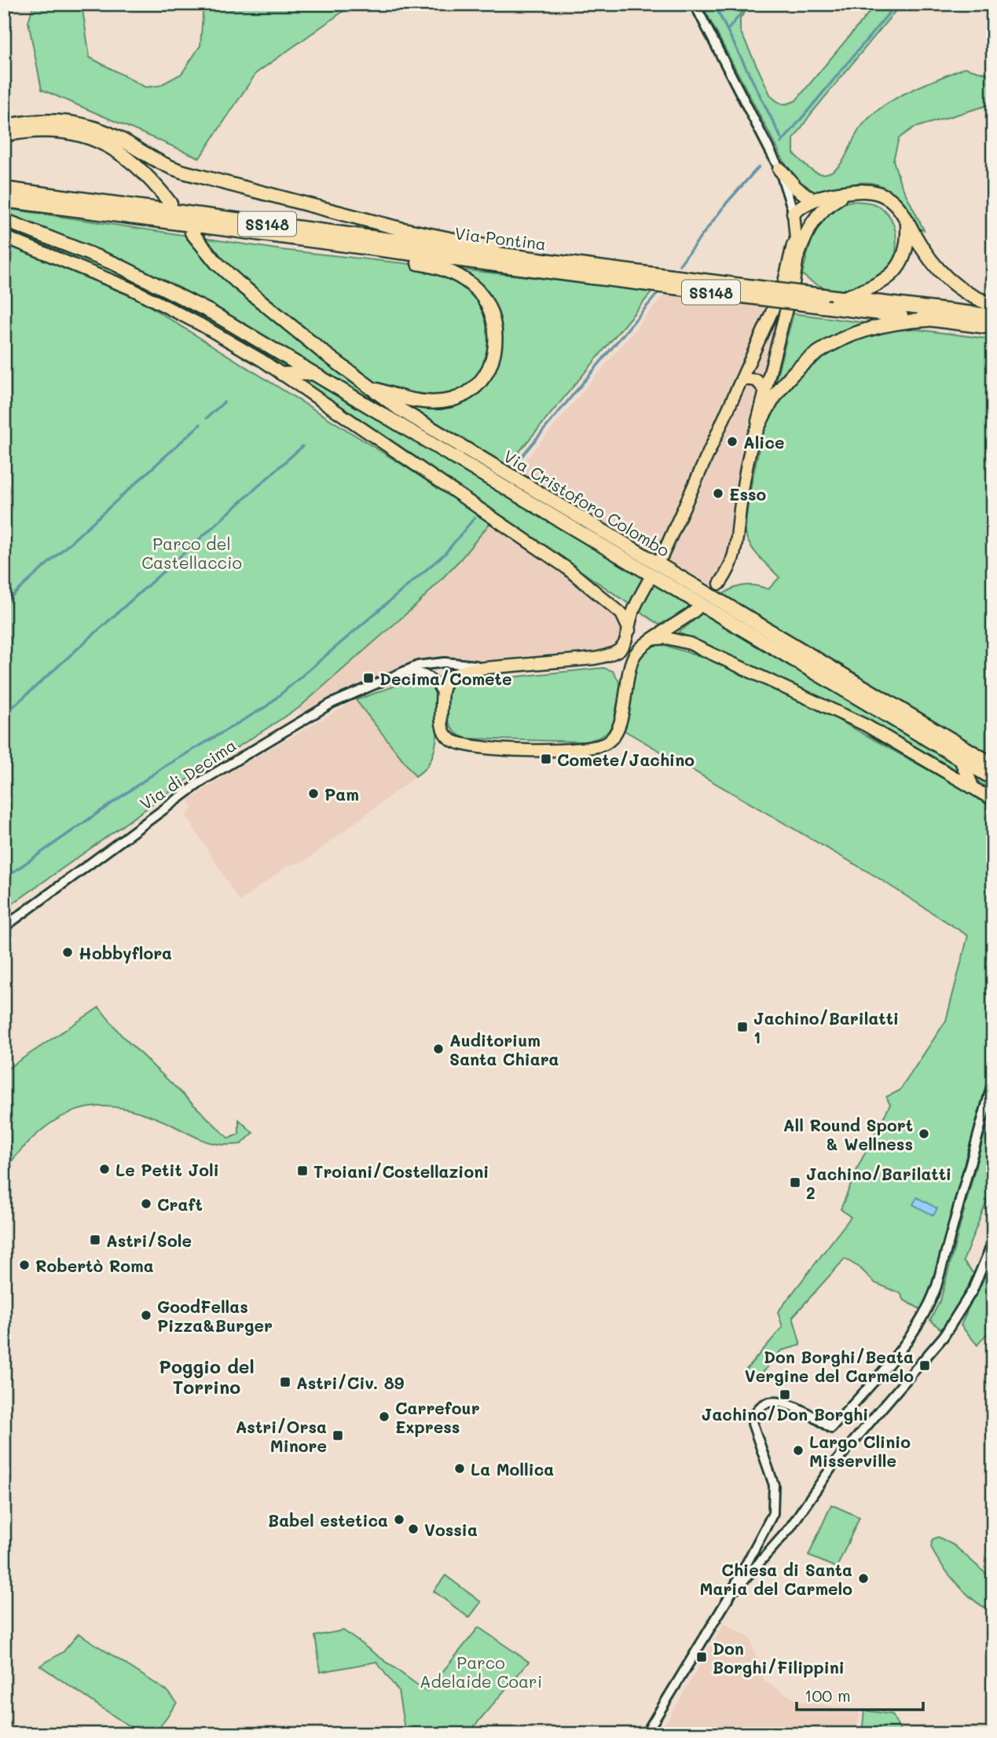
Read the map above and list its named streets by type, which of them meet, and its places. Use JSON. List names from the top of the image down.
{
  "streets": {
    "highway": ["SS148", "Via Pontina", "Via Cristoforo Colombo"],
    "main road": ["Via di Decima"]
  },
  "districts": ["Poggio del Torrino"],
  "parks": ["Parco del Castellaccio", "Parco Adelaide Coari"],
  "places": {
    "other": [
      "Alice",
      "Esso",
      "Pam",
      "Hobbyflora",
      "Auditorium Santa Chiara",
      "All Round Sport & Wellness",
      "Le Petit Joli",
      "Craft",
      "Robertò Roma",
      "GoodFellas Pizza&Burger",
      "Carrefour Express",
      "Largo Clinio Misserville",
      "La Mollica",
      "Babel estetica",
      "Vossia",
      "Chiesa di Santa Maria del Carmelo"
    ],
    "transit": [
      "Decima/Comete",
      "Comete/Jachino",
      "Jachino/Barilatti 1",
      "Troiani/Costellazioni",
      "Jachino/Barilatti 2",
      "Astri/Sole",
      "Don Borghi/Beata Vergine del Carmelo",
      "Astri/Civ. 89",
      "Jachino/Don Borghi",
      "Astri/Orsa Minore",
      "Don Borghi/Filippini"
    ]
  },
  "scale_bar": "100 m"
}
